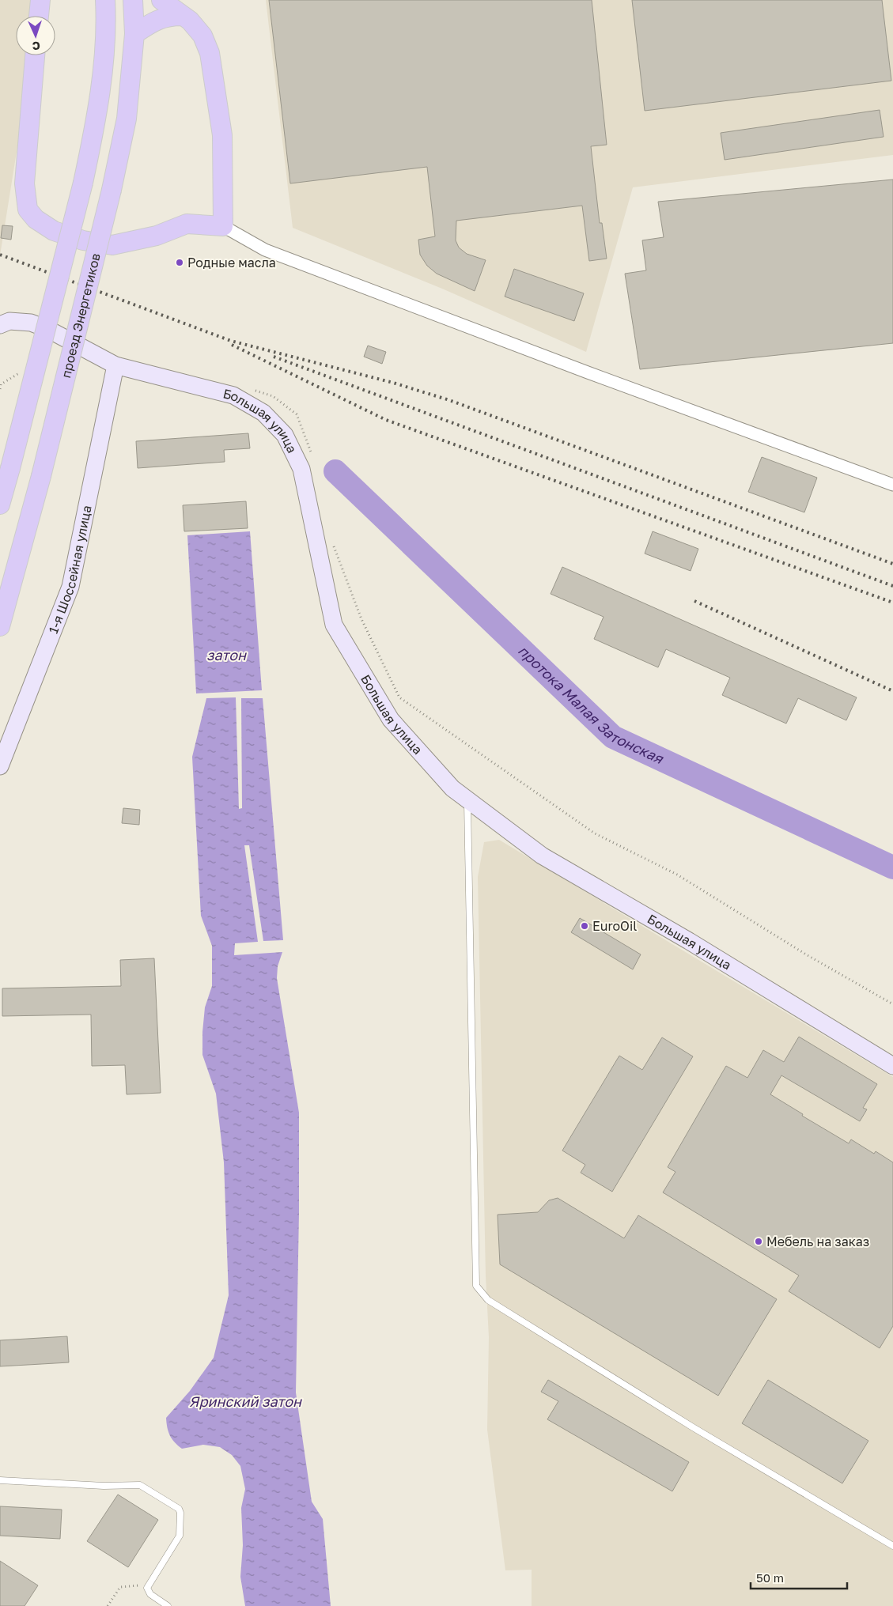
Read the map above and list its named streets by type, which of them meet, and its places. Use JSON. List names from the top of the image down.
{
  "streets": {
    "main road": ["проезд Энергетиков", "Большая улица", "1-я Шоссейная улица"]
  },
  "crossings": [
    ["Большая улица", "1-я Шоссейная улица"]
  ],
  "water": ["затон", "протока Малая Затонская", "Яринский затон"],
  "places": ["Родные масла", "EuroOil", "Мебель на заказ"],
  "scale_bar": "50 m",
  "north": "bottom"
}
